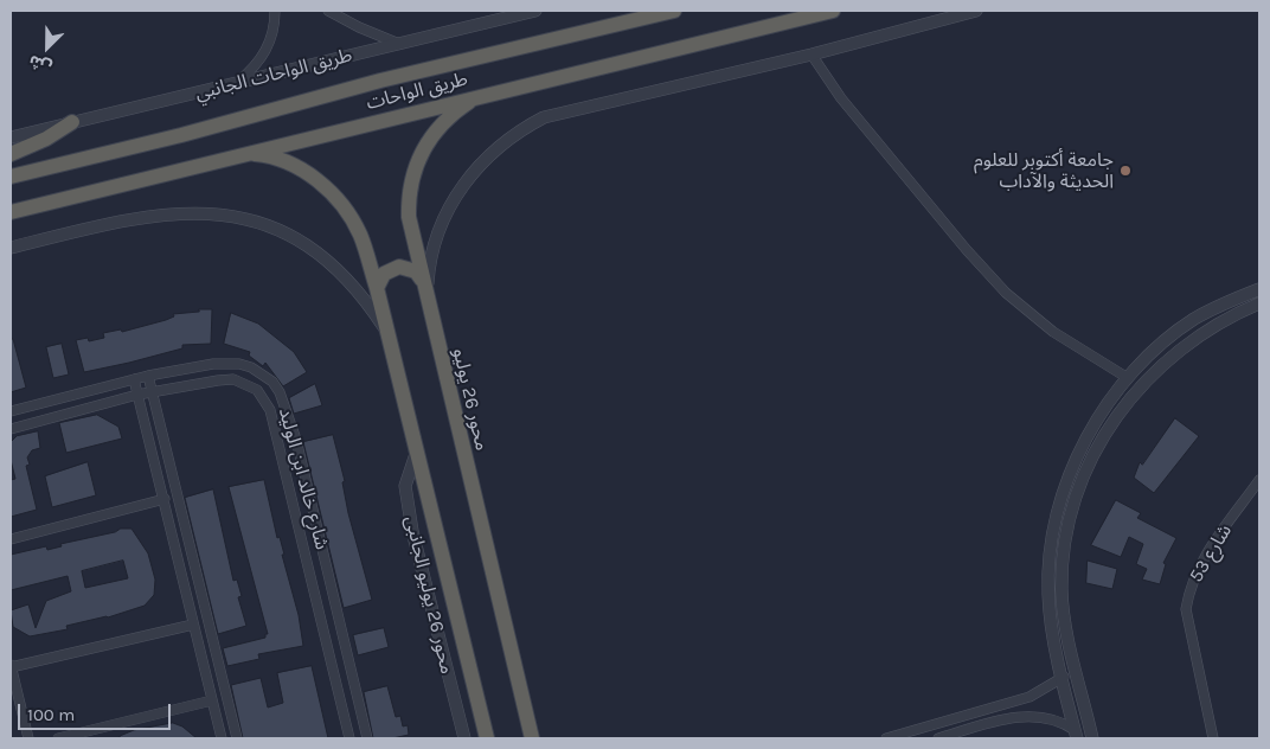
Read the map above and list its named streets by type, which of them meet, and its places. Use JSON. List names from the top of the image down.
{
  "streets": {
    "highway": ["طريق الواحات", "محور 26 يوليو"],
    "street": [
      "طريق الواحات الجانبي",
      "شارع خالد ابن الوليد",
      "شارع 53",
      "محور 26 يوليو الجانبى"
    ]
  },
  "crossings": [
    ["طريق الواحات", "محور 26 يوليو"]
  ],
  "places": ["جامعة أكتوبر للعلوم الحديثة والآداب"],
  "scale_bar": "100 m",
  "north": "bottom left"
}
